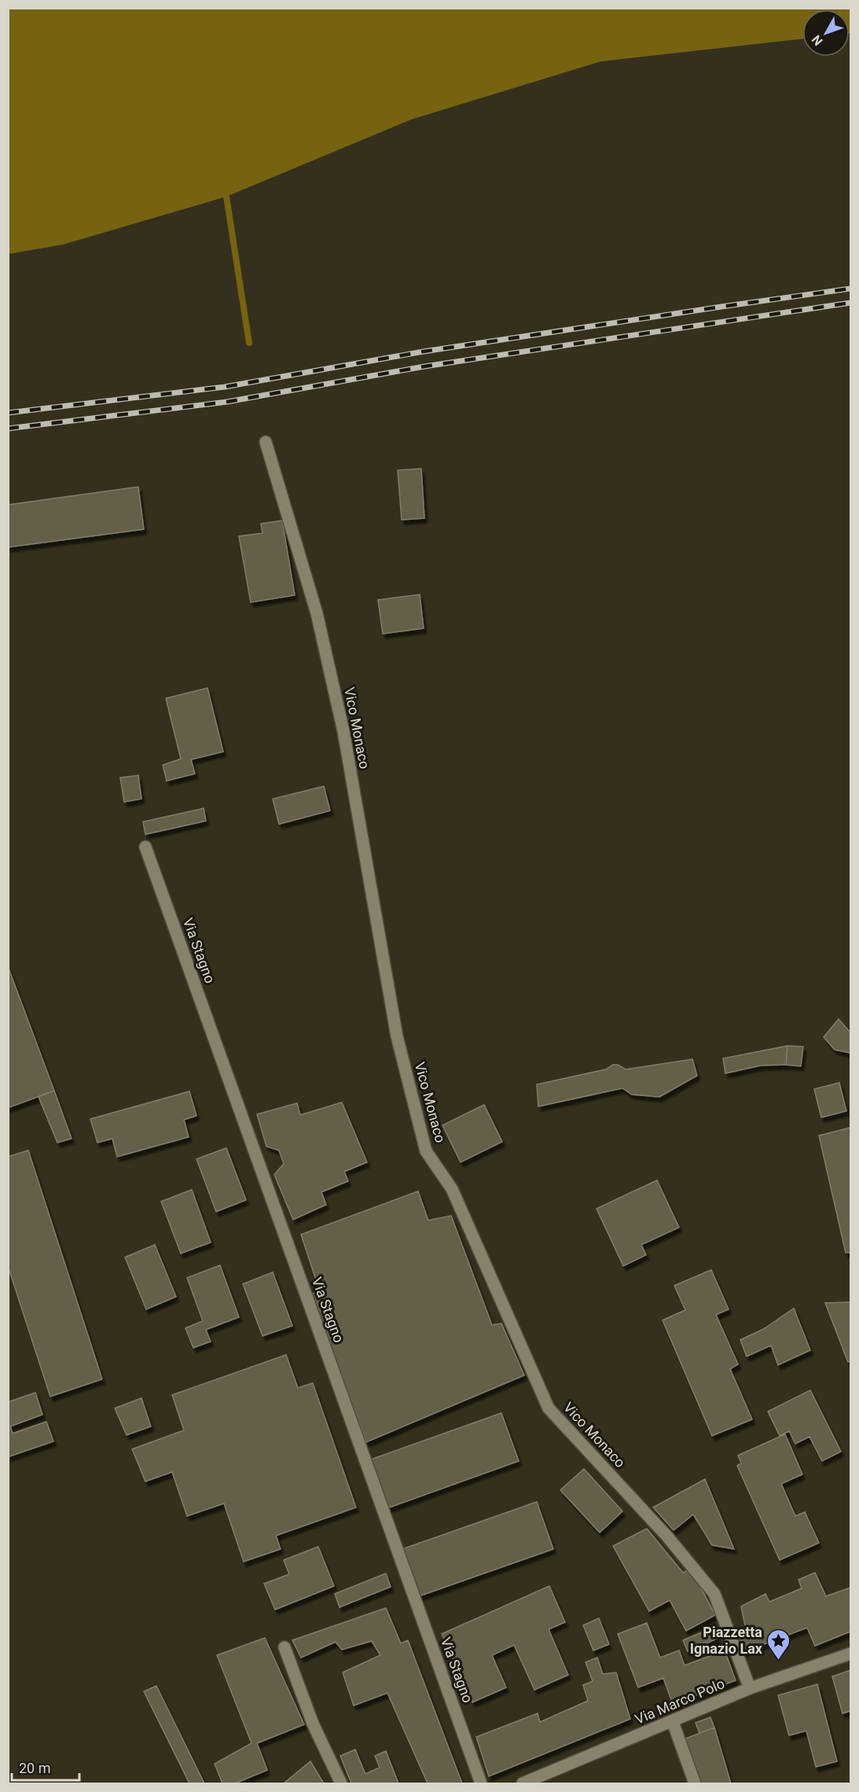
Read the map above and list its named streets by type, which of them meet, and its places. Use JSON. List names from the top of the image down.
{
  "streets": {
    "street": ["Vico Monaco", "Via Stagno", "Via Marco Polo"]
  },
  "crossings": [
    ["Vico Monaco", "Via Marco Polo"]
  ],
  "places": {
    "place": ["Piazzetta Ignazio Lax"]
  },
  "scale_bar": "20 m",
  "north": "bottom left"
}
